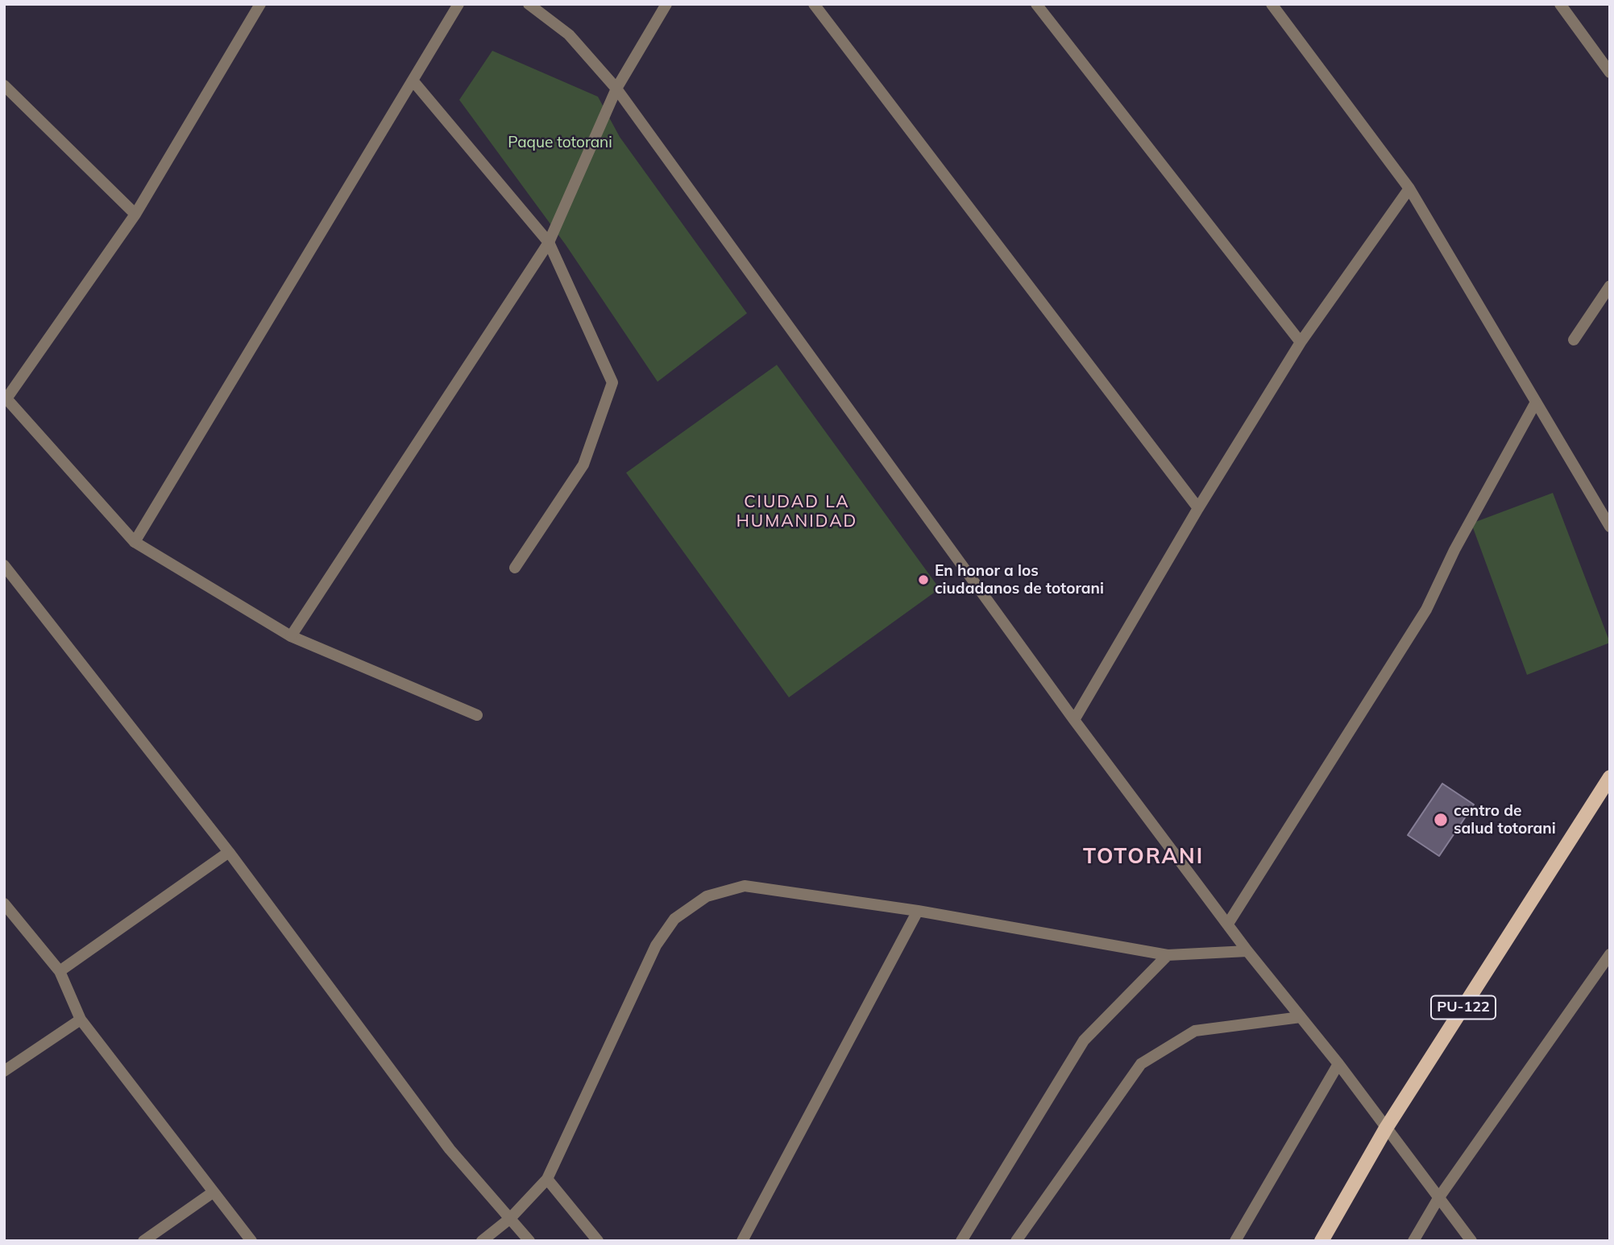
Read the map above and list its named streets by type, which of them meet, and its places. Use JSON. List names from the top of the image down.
{
  "streets": {
    "main road": ["PU-122"]
  },
  "districts": ["CIUDAD LA HUMANIDAD", "TOTORANI"],
  "parks": ["Paque totorani"],
  "places": ["En honor a los ciudadanos de totorani", "centro de salud totorani"]
}
